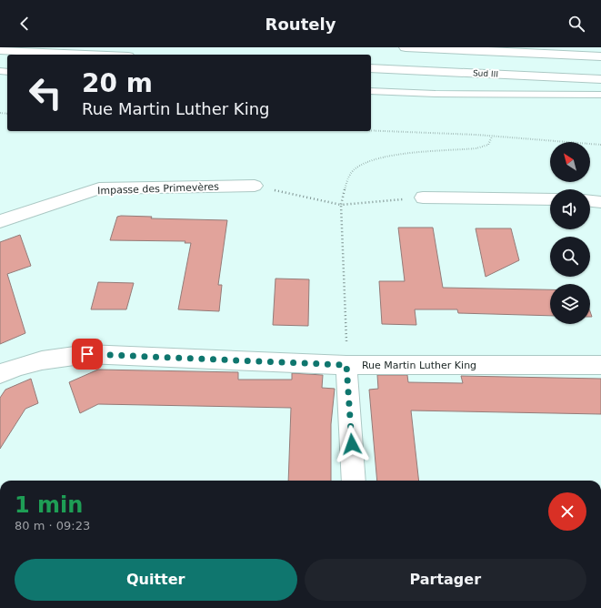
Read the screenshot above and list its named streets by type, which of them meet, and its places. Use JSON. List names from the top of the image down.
{
  "streets": {
    "main road": ["Sud III", "Impasse des Primevères", "Rue Martin Luther King"]
  },
  "north": "top left",
  "page": {
    "header": "Routely",
    "turn": ["20 m", "Rue Martin Luther King"],
    "heading": ["1 min", "80 m · 09:23"],
    "buttons": ["Quitter", "Partager"]
  }
}
